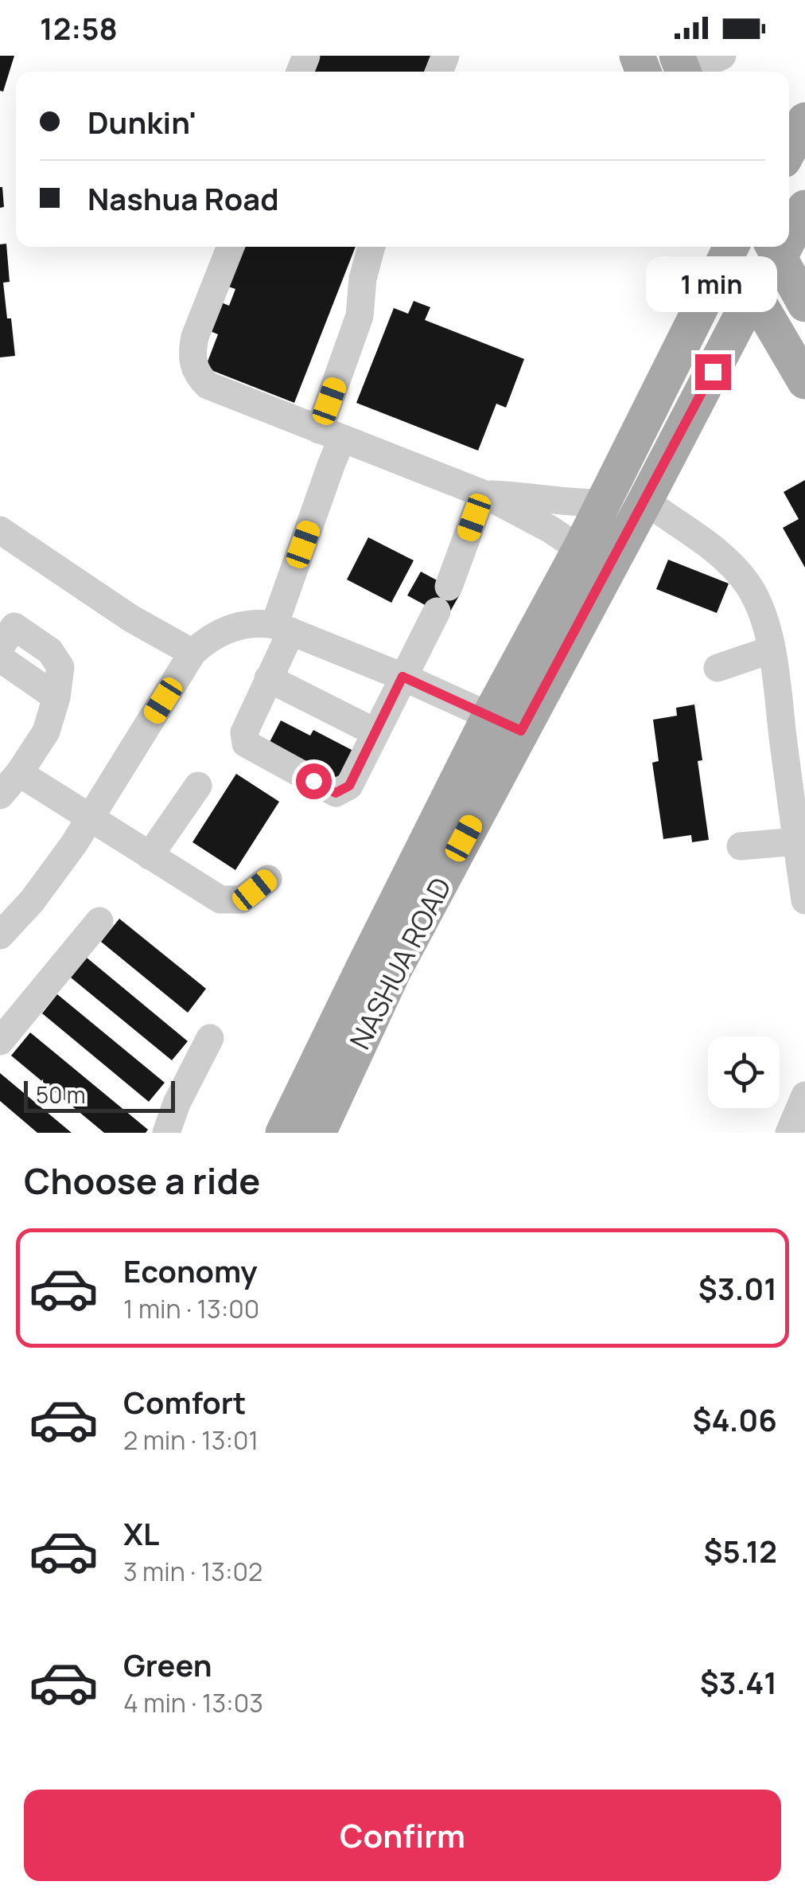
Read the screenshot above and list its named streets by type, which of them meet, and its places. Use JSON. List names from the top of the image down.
{
  "streets": {
    "main road": ["NASHUA ROAD"]
  },
  "scale_bar": "50 m",
  "page": {
    "status": "12:58",
    "banner": ["Dunkin'", "Nashua Road"],
    "bubble": "1 min",
    "scale": "50 m",
    "heading": "Choose a ride",
    "list": [
      {
        "name": "Economy",
        "note": "1 min · 13:00",
        "value": "$3.01"
      },
      {
        "name": "Comfort",
        "note": "2 min · 13:01",
        "value": "$4.06"
      },
      {
        "name": "XL",
        "note": "3 min · 13:02",
        "value": "$5.12"
      },
      {
        "name": "Green",
        "note": "4 min · 13:03",
        "value": "$3.41"
      }
    ],
    "buttons": "Confirm"
  }
}
